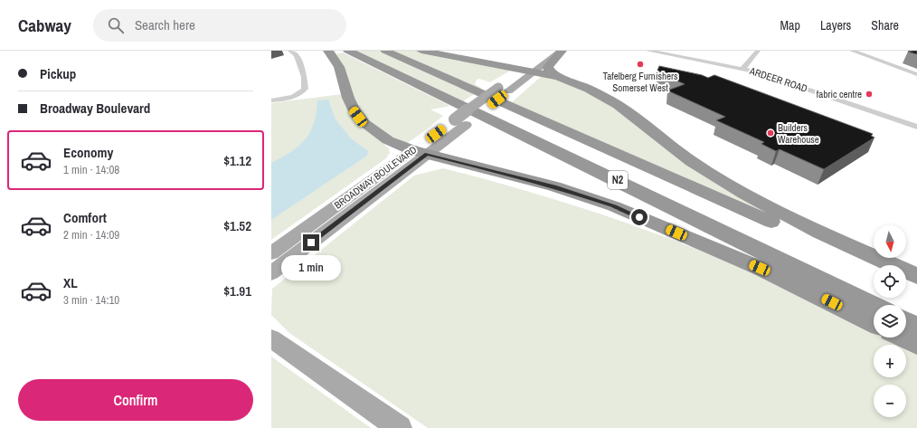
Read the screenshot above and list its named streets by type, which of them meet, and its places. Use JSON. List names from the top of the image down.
{
  "streets": {
    "highway": ["N2"],
    "main road": ["BROADWAY BOULEVARD"],
    "street": ["ARDEER ROAD"]
  },
  "places": ["Tafelberg Furnishers Somerset West", "fabric centre", "Builders Warehouse"],
  "north": "bottom",
  "page": {
    "header": "Cabway",
    "search": "Search here",
    "nav": ["Map", "Layers", "Share"],
    "banner": ["Pickup", "Broadway Boulevard"],
    "list": [
      {
        "name": "Economy",
        "note": "1 min · 14:08",
        "value": "$1.12"
      },
      {
        "name": "Comfort",
        "note": "2 min · 14:09",
        "value": "$1.52"
      },
      {
        "name": "XL",
        "note": "3 min · 14:10",
        "value": "$1.91"
      }
    ],
    "map_buttons": ["+", "−"],
    "bubble": "1 min",
    "buttons": "Confirm"
  }
}
